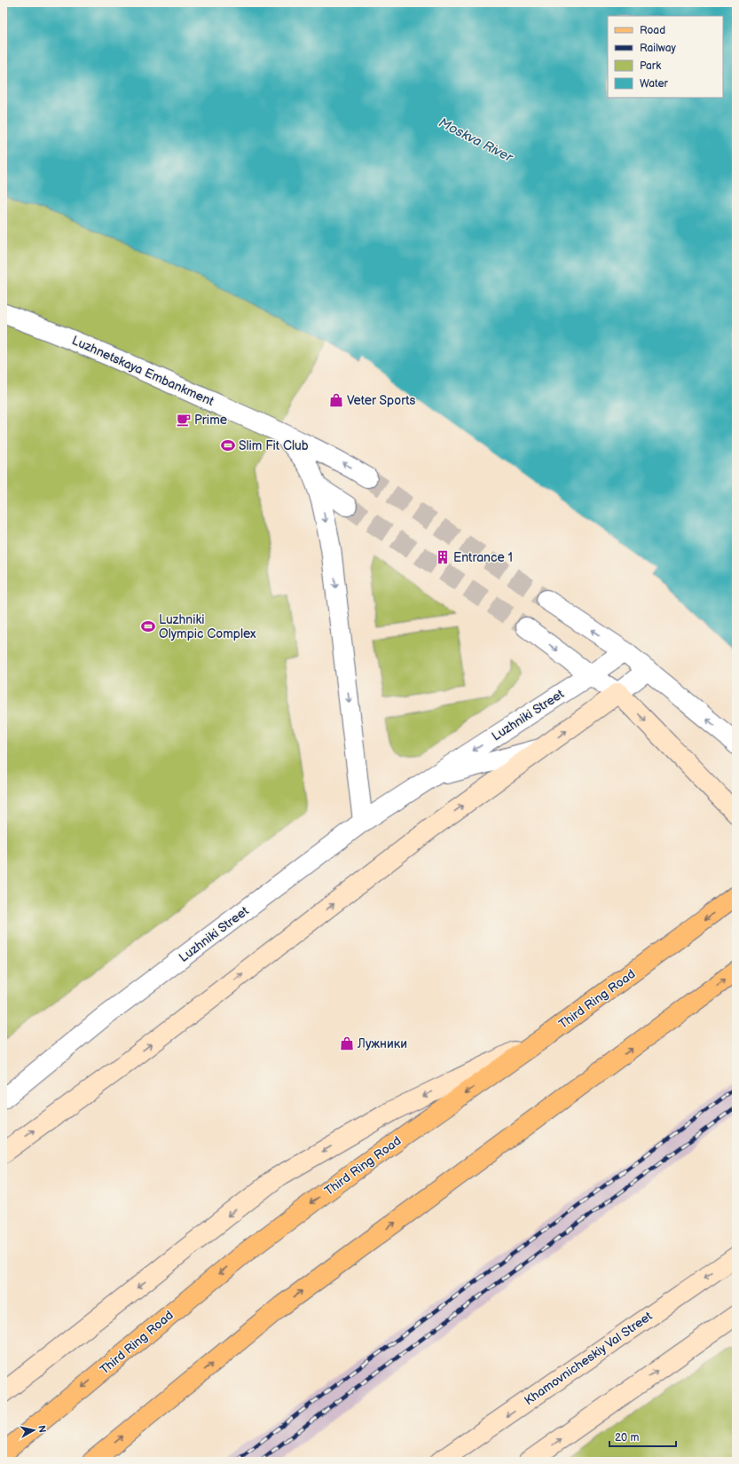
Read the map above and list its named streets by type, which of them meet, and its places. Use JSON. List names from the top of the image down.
{
  "streets": {
    "main road": ["Third Ring Road", "Khamovnicheskiy Val Street"],
    "street": ["Luzhnetskaya Embankment", "Luzhniki Street"]
  },
  "crossings": [
    ["Luzhnetskaya Embankment", "Luzhniki Street"]
  ],
  "water": ["Moskva River"],
  "places": {
    "shop": ["Veter Sports", "Лужники"],
    "cafe": ["Prime"],
    "sports": ["Slim Fit Club", "Luzhniki Olympic Complex"],
    "building": ["Entrance 1"]
  },
  "legend": [
    "Road",
    "Railway",
    "Park",
    "Water"
  ],
  "scale_bar": "20 m",
  "north": "right"
}
